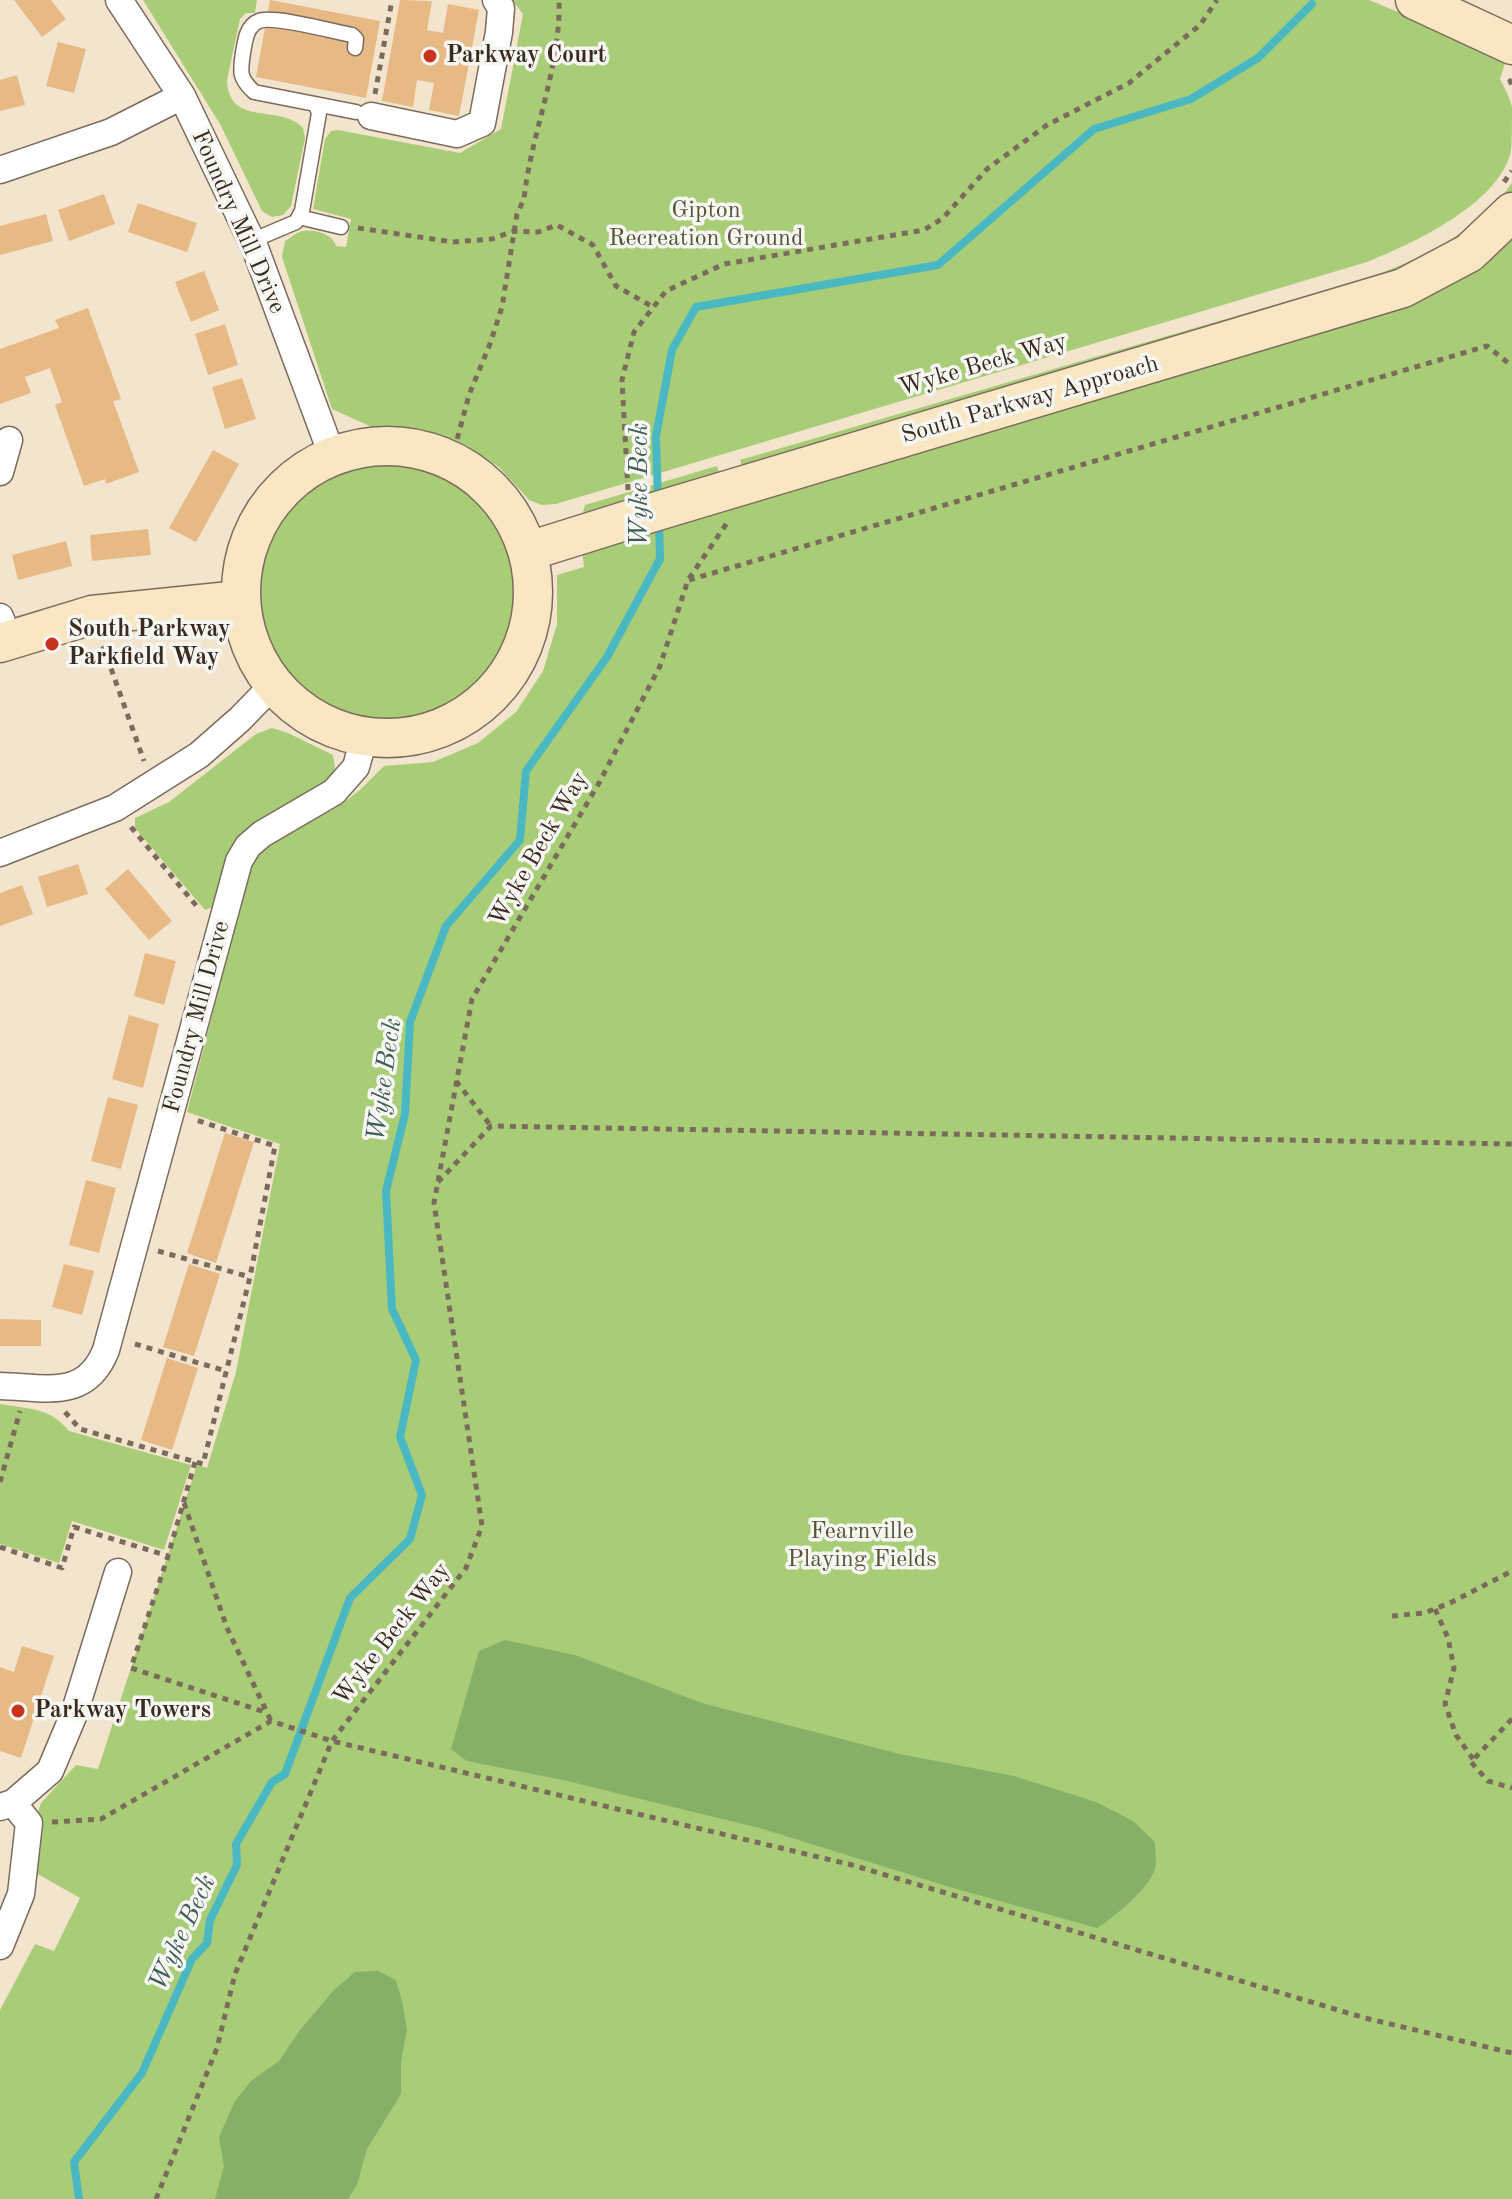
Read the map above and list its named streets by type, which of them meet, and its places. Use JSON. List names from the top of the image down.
{
  "streets": {
    "street": ["Foundry Mill Drive", "South Parkway Approach"],
    "path": ["Wyke Beck Way"]
  },
  "crossings": [
    ["Wyke Beck Way", "South Parkway Approach"]
  ],
  "water": ["Wyke Beck"],
  "parks": ["Gipton Recreation Ground", "Fearnville Playing Fields"],
  "places": ["Parkway Court", "South Parkway Parkfield Way", "Parkway Towers"]
}
